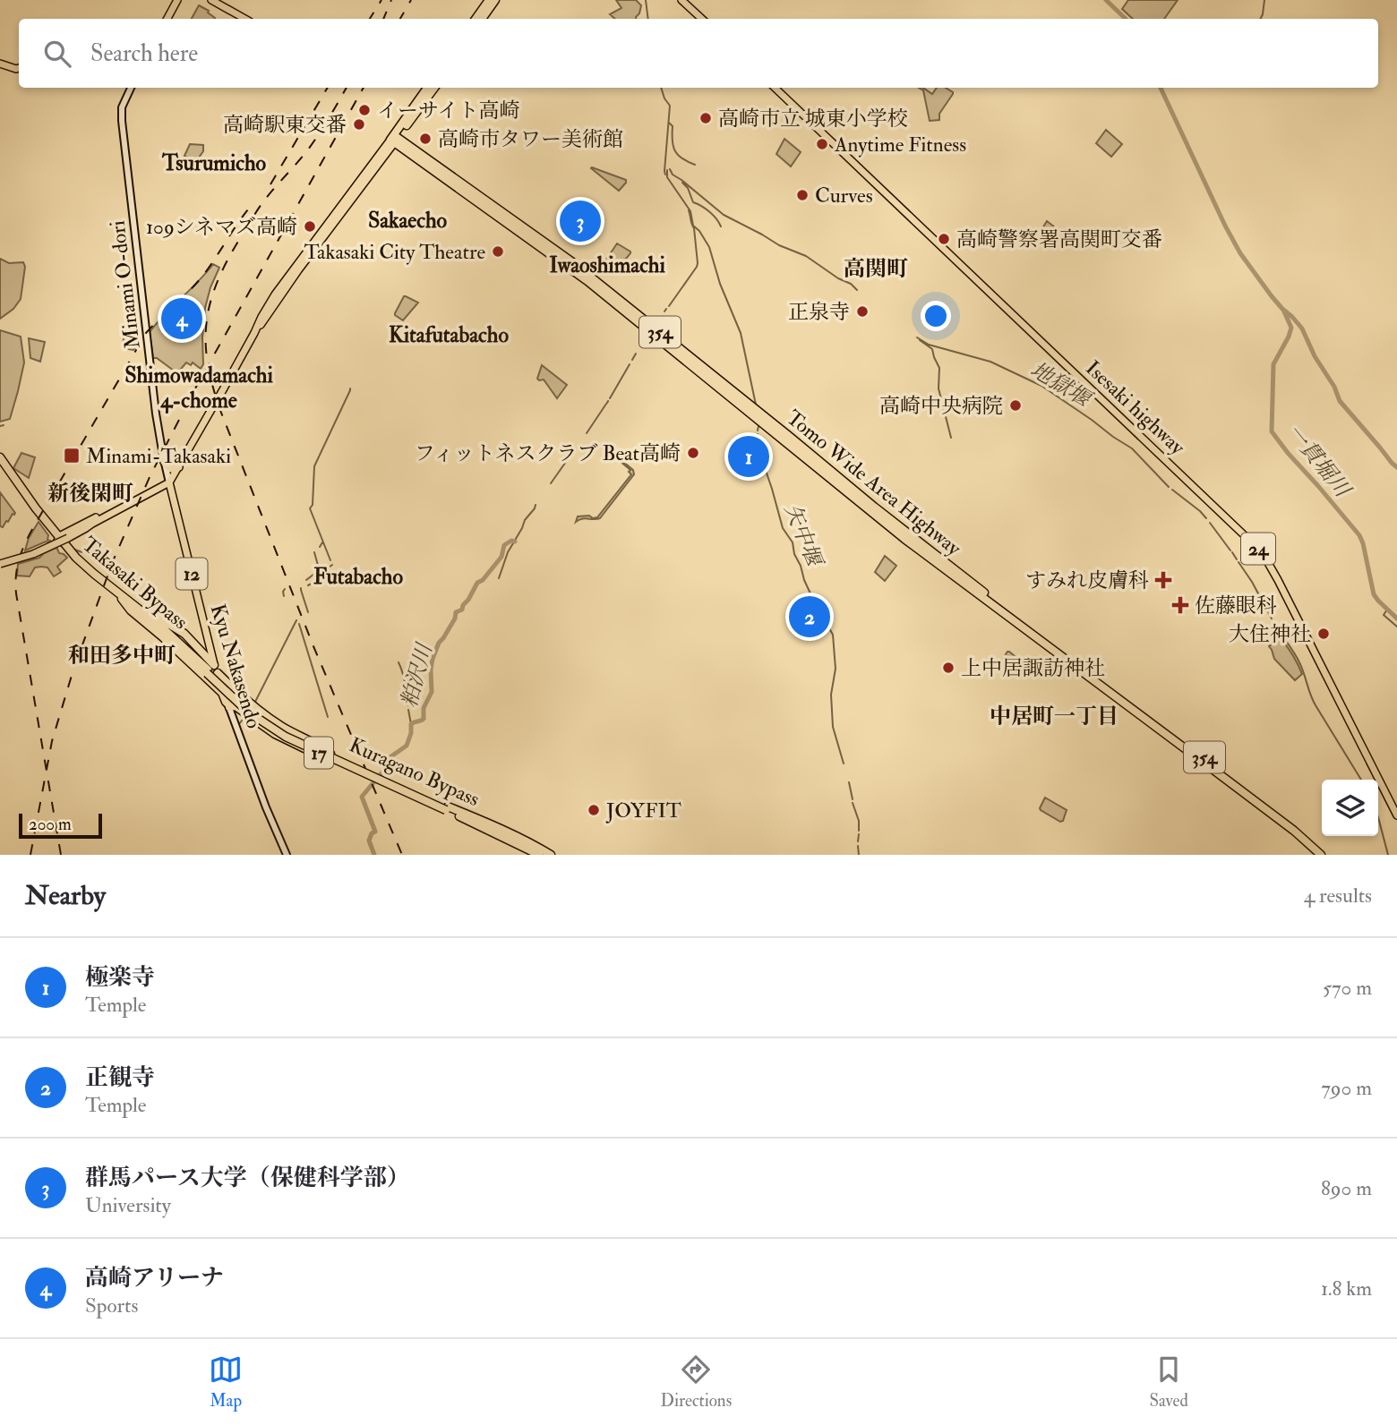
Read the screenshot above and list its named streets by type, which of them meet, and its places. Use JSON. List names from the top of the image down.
{
  "streets": {
    "highway": [
      "354",
      "Tomo Wide Area Highway",
      "Takasaki Bypass",
      "17",
      "Kuragano Bypass"
    ],
    "main road": [
      "Minami O-dori",
      "Isesaki highway",
      "24",
      "12",
      "Kyu Nakasendo"
    ]
  },
  "crossings": [
    ["Minami O-dori", "Kyu Nakasendo"],
    ["Takasaki Bypass", "Kyu Nakasendo"],
    ["Takasaki Bypass", "Kuragano Bypass"],
    ["Kyu Nakasendo", "Kuragano Bypass"]
  ],
  "districts": [
    "Tsurumicho",
    "Sakaecho",
    "Iwaoshimachi",
    "高関町",
    "Kitafutabacho",
    "Shimowadamachi 4-chome",
    "新後閑町",
    "Futabacho",
    "和田多中町",
    "中居町一丁目"
  ],
  "water": [
    "地獄堰",
    "一貫堀川",
    "矢中堰",
    "粕沢川"
  ],
  "places": {
    "other": [
      "イーサイト高崎",
      "高崎市立 城東小学校",
      "高崎駅東交番",
      "高崎市タワー美術館",
      "Anytime Fitness",
      "Curves",
      "109シネマズ高崎",
      "高崎警察署高関町交番",
      "Takasaki City Theatre",
      "正泉寺",
      "高崎中央病院",
      "フィットネスクラブ Beat高崎",
      "大住神社",
      "上中居諏訪神社",
      "JOYFIT"
    ],
    "transit": ["Minami-Takasaki"],
    "health": ["すみれ皮膚科", "佐藤眼科"]
  },
  "scale_bar": "200 m",
  "page": {
    "search": "Search here",
    "pins": [
      "3",
      "4",
      "1",
      "2"
    ],
    "scale": "200 m",
    "heading": ["Nearby", "4 results"],
    "list": [
      {
        "mark": "1",
        "name": "極楽寺",
        "note": "Temple",
        "value": "570 m"
      },
      {
        "mark": "2",
        "name": "正観寺",
        "note": "Temple",
        "value": "790 m"
      },
      {
        "mark": "3",
        "name": "群馬パース大学（保健科学部）",
        "note": "University",
        "value": "890 m"
      },
      {
        "mark": "4",
        "name": "高崎アリーナ",
        "note": "Sports",
        "value": "1.8 km"
      }
    ],
    "nav": ["Map", "Directions", "Saved"]
  }
}
